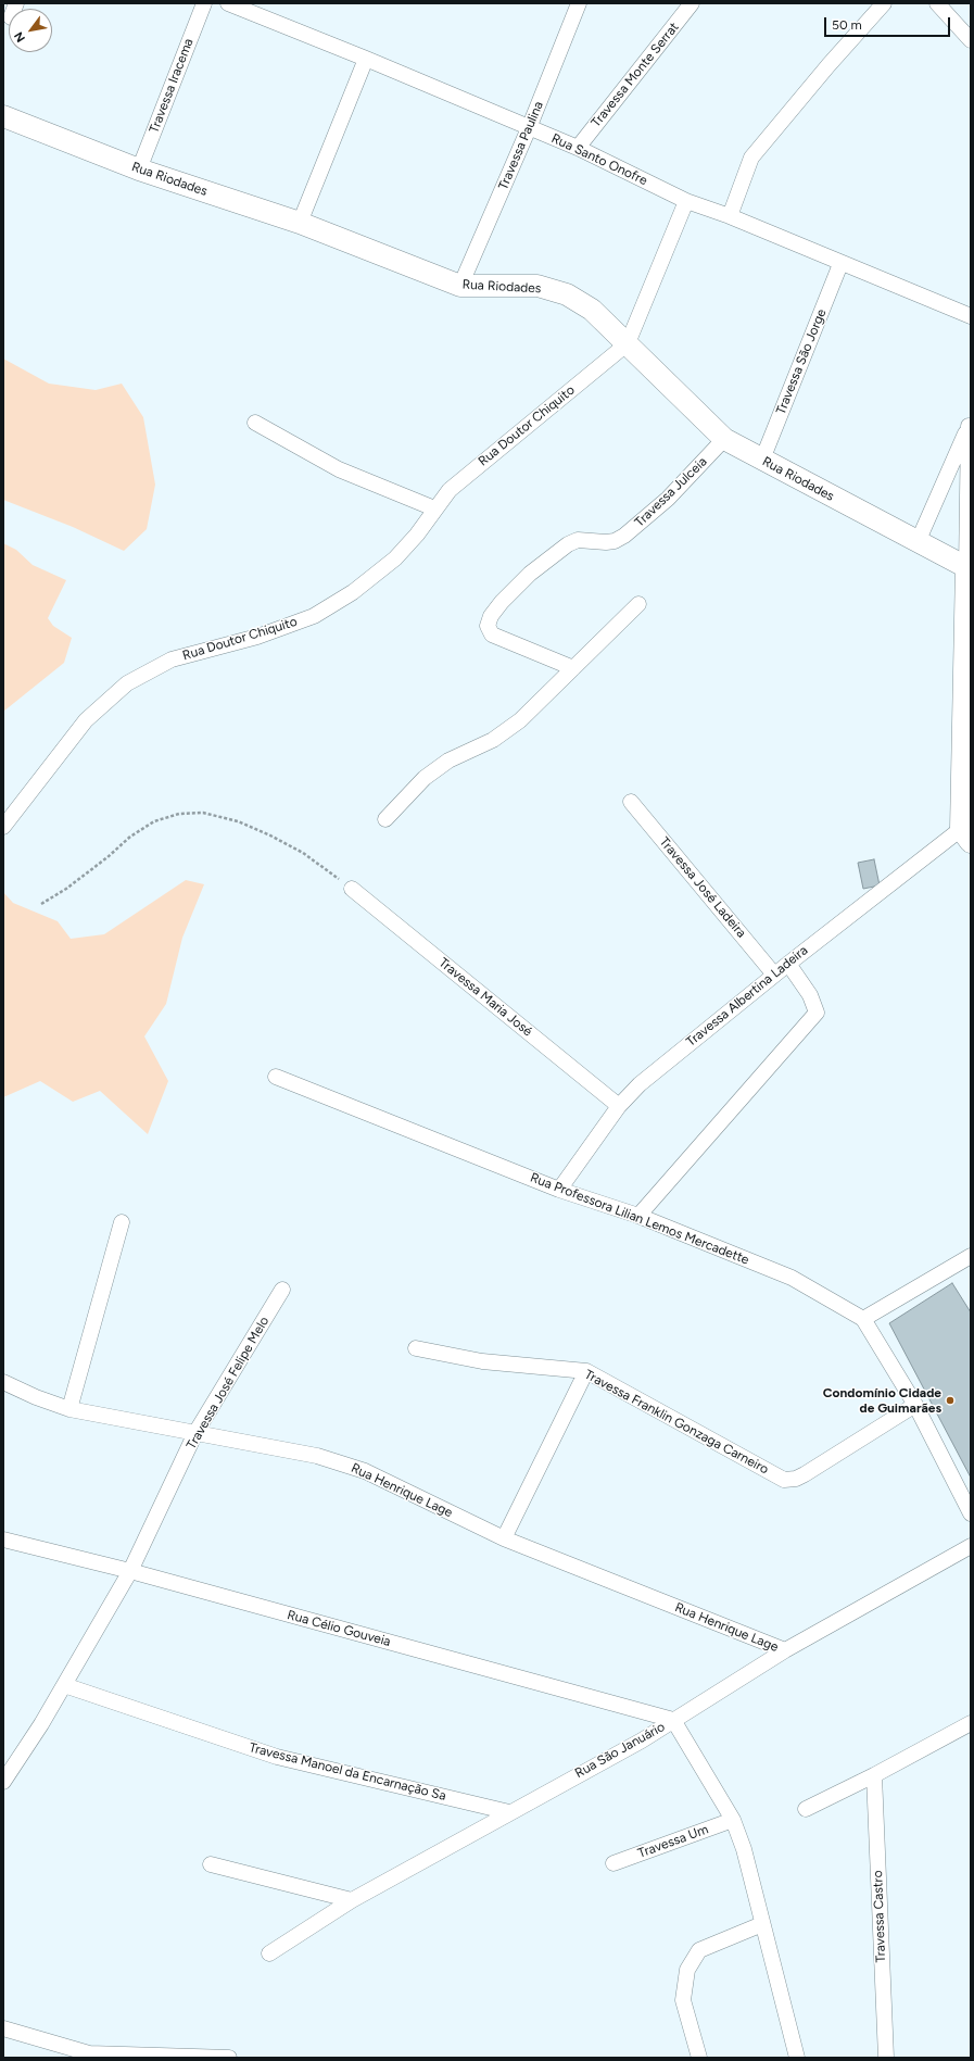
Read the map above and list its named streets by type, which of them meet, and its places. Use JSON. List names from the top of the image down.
{
  "streets": {
    "street": [
      "Travessa Monte Serrat",
      "Travessa Iracema",
      "Travessa Paulina",
      "Rua Santo Onofre",
      "Rua Riodades",
      "Travessa São Jorge",
      "Rua Doutor Chiquito",
      "Travessa Julceia",
      "Travessa José Ladeira",
      "Travessa Albertina Ladeira",
      "Travessa Maria José",
      "Rua Professora Lilian Lemos Mercadette",
      "Travessa José Felipe Melo",
      "Travessa Franklin Gonzaga Carneiro",
      "Rua Henrique Lage",
      "Rua Célio Gouveia",
      "Rua São Januário",
      "Travessa Manoel da Encarnação Sa",
      "Travessa Um",
      "Travessa Castro"
    ]
  },
  "crossings": [
    ["Travessa Monte Serrat", "Rua Santo Onofre"],
    ["Travessa Iracema", "Rua Riodades"],
    ["Travessa Paulina", "Rua Santo Onofre"],
    ["Travessa Paulina", "Rua Riodades"],
    ["Rua Santo Onofre", "Travessa São Jorge"],
    ["Rua Riodades", "Travessa São Jorge"],
    ["Rua Riodades", "Rua Doutor Chiquito"],
    ["Rua Riodades", "Travessa Julceia"],
    ["Travessa José Ladeira", "Travessa Albertina Ladeira"],
    ["Travessa Albertina Ladeira", "Travessa Maria José"],
    ["Travessa Albertina Ladeira", "Rua Professora Lilian Lemos Mercadette"],
    ["Rua Professora Lilian Lemos Mercadette", "Travessa Franklin Gonzaga Carneiro"],
    ["Travessa José Felipe Melo", "Rua Henrique Lage"],
    ["Travessa José Felipe Melo", "Rua Célio Gouveia"],
    ["Travessa José Felipe Melo", "Travessa Manoel da Encarnação Sa"],
    ["Rua Henrique Lage", "Rua São Januário"],
    ["Rua Célio Gouveia", "Rua São Januário"],
    ["Rua São Januário", "Travessa Manoel da Encarnação Sa"]
  ],
  "places": ["Condomínio Cidade de Guimarães"],
  "scale_bar": "50 m",
  "north": "bottom left"
}
